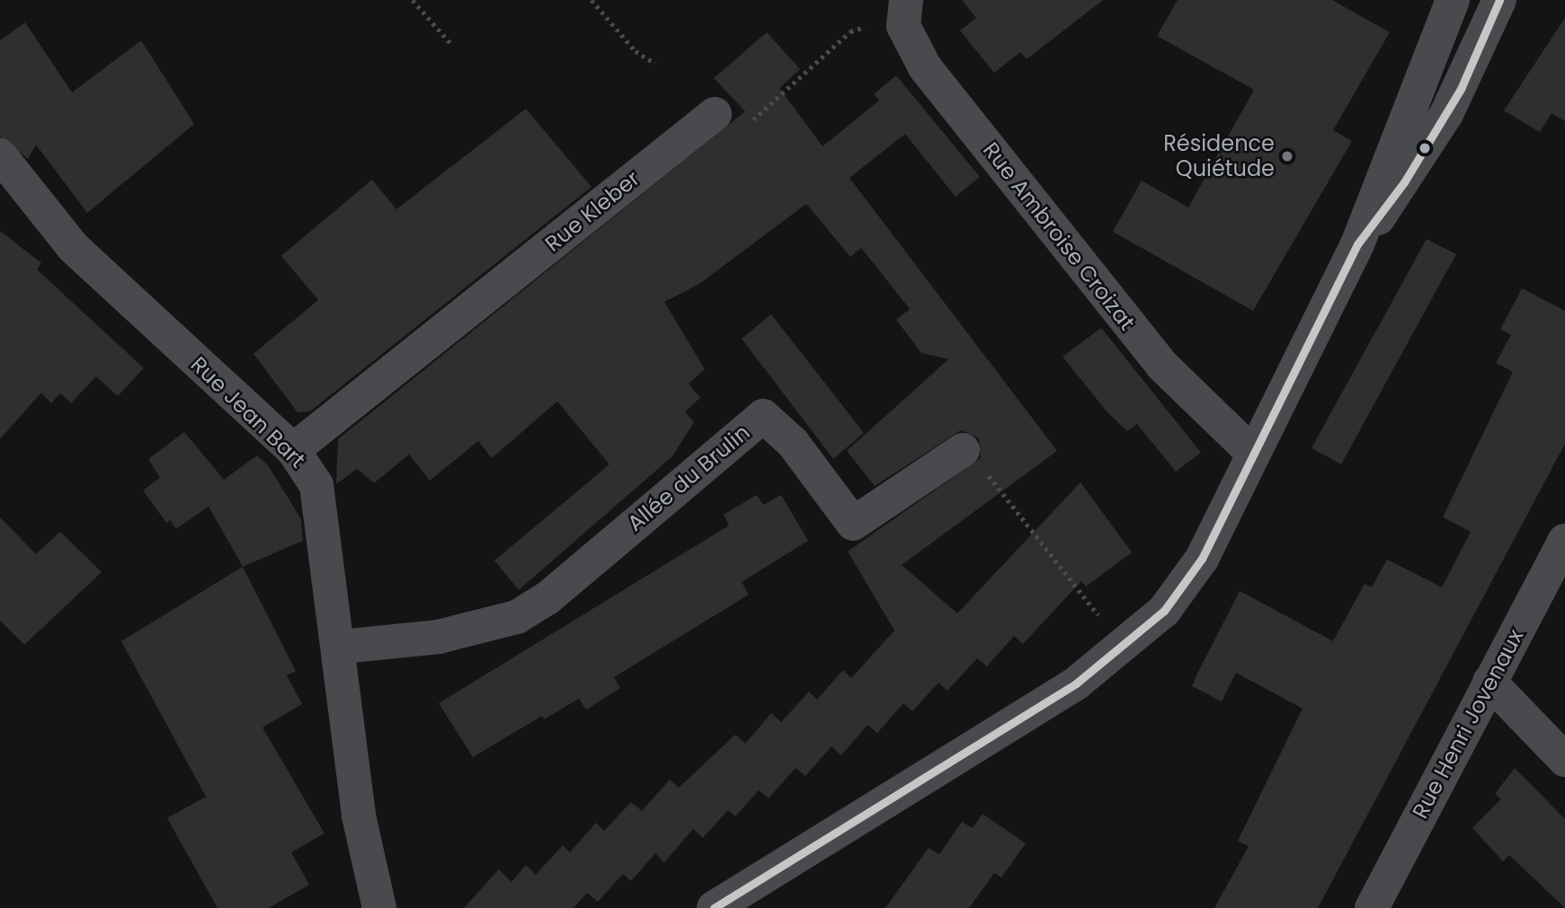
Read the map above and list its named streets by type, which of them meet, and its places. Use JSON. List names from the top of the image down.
{
  "streets": {
    "street": [
      "Rue Kleber",
      "Rue Ambroise Croizat",
      "Rue Jean Bart",
      "Allée du Brulin",
      "Rue Henri Jovenaux"
    ]
  },
  "crossings": [
    ["Rue Kleber", "Rue Jean Bart"],
    ["Rue Jean Bart", "Allée du Brulin"]
  ],
  "places": ["Résidence Quiétude"]
}
